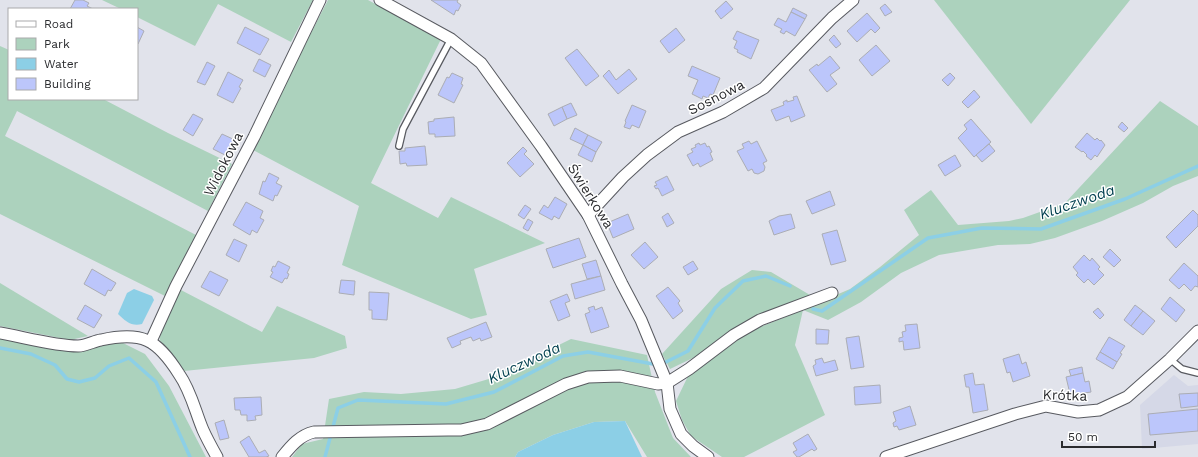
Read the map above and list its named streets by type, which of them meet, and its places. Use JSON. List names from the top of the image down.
{
  "streets": {
    "street": [
      "Sosnowa",
      "Widokowa",
      "Świerkowa",
      "Krótka"
    ]
  },
  "crossings": [
    ["Sosnowa", "Świerkowa"]
  ],
  "water": ["Kluczwoda"],
  "legend": [
    "Road",
    "Park",
    "Water",
    "Building"
  ],
  "scale_bar": "50 m"
}
